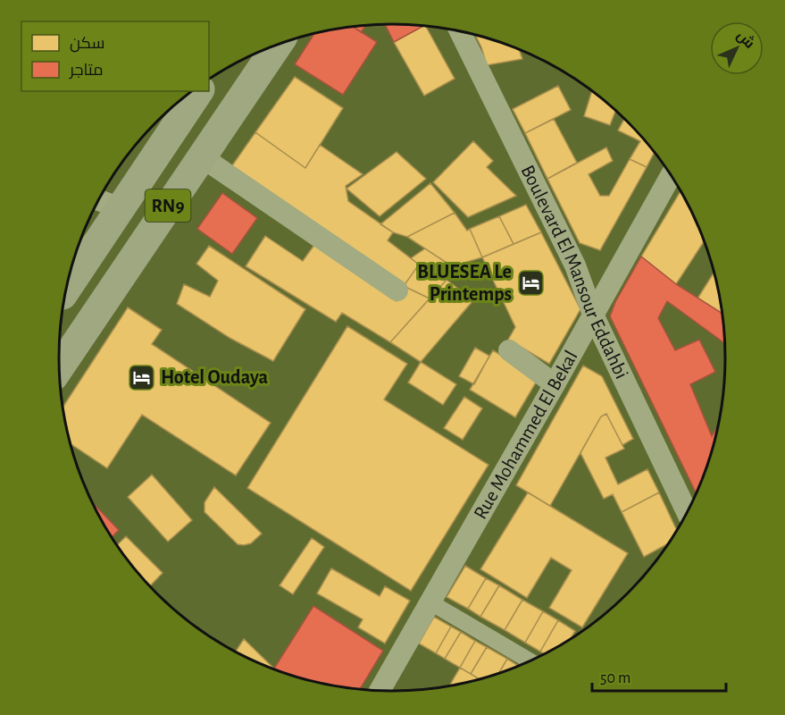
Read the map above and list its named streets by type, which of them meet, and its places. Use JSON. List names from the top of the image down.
{
  "streets": {
    "main road": ["RN9"],
    "street": ["Boulevard El Mansour Eddahbi", "Rue Mohammed El Bekal"]
  },
  "crossings": [
    ["Boulevard El Mansour Eddahbi", "Rue Mohammed El Bekal"]
  ],
  "places": {
    "hotel": ["BLUESEA Le Printemps", "Hotel Oudaya"]
  },
  "legend": ["سكن", "متاجر"],
  "scale_bar": "50 m",
  "north": "top right"
}
